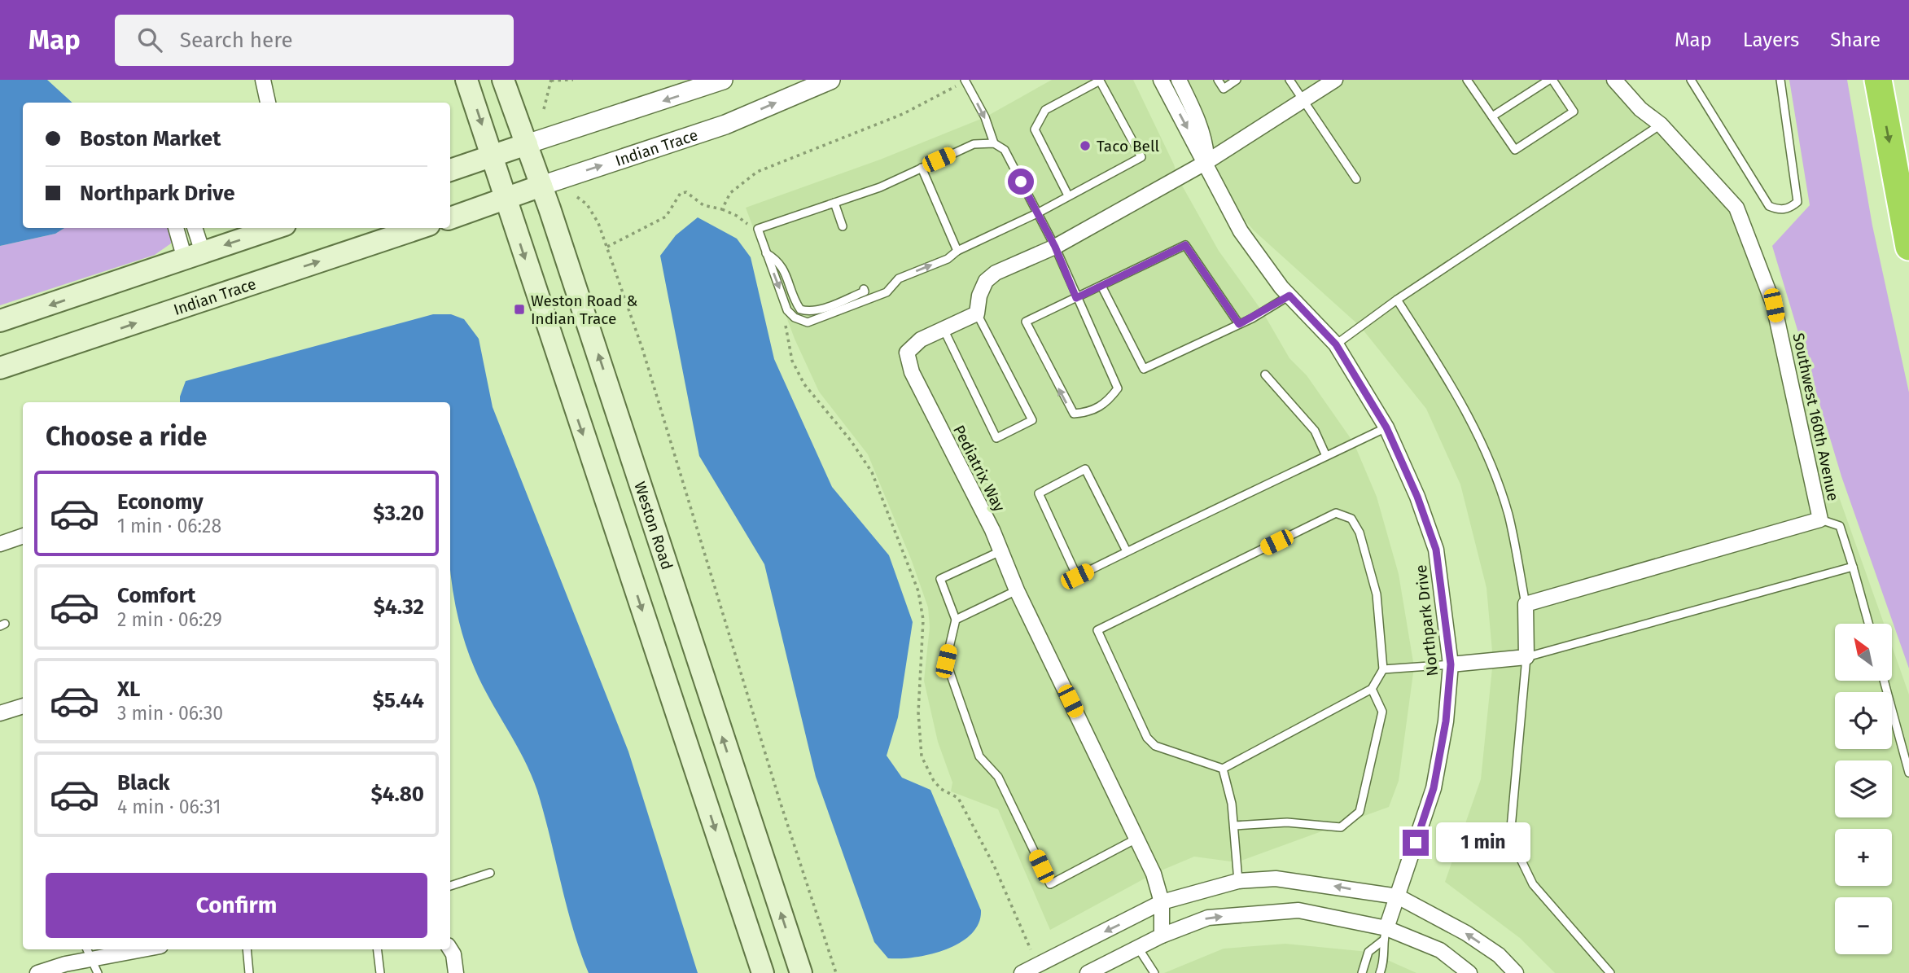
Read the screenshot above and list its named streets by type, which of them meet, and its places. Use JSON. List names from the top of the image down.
{
  "streets": {
    "main road": ["Indian Trace", "Weston Road"],
    "street": ["Southwest 160th Avenue", "Pediatrix Way", "Northpark Drive"]
  },
  "crossings": [
    ["Indian Trace", "Weston Road"]
  ],
  "one_way": ["Indian Trace"],
  "places": {
    "other": ["Taco Bell"],
    "transit": ["Weston Road & Indian Trace"]
  },
  "north": "top left",
  "page": {
    "header": "Map",
    "search": "Search here",
    "nav": ["Map", "Layers", "Share"],
    "banner": ["Boston Market", "Northpark Drive"],
    "heading": "Choose a ride",
    "list": [
      {
        "name": "Economy",
        "note": "1 min · 06:28",
        "value": "$3.20"
      },
      {
        "name": "Comfort",
        "note": "2 min · 06:29",
        "value": "$4.32"
      },
      {
        "name": "XL",
        "note": "3 min · 06:30",
        "value": "$5.44"
      },
      {
        "name": "Black",
        "note": "4 min · 06:31",
        "value": "$4.80"
      }
    ],
    "map_buttons": ["+", "−"],
    "bubble": "1 min",
    "buttons": "Confirm"
  }
}
